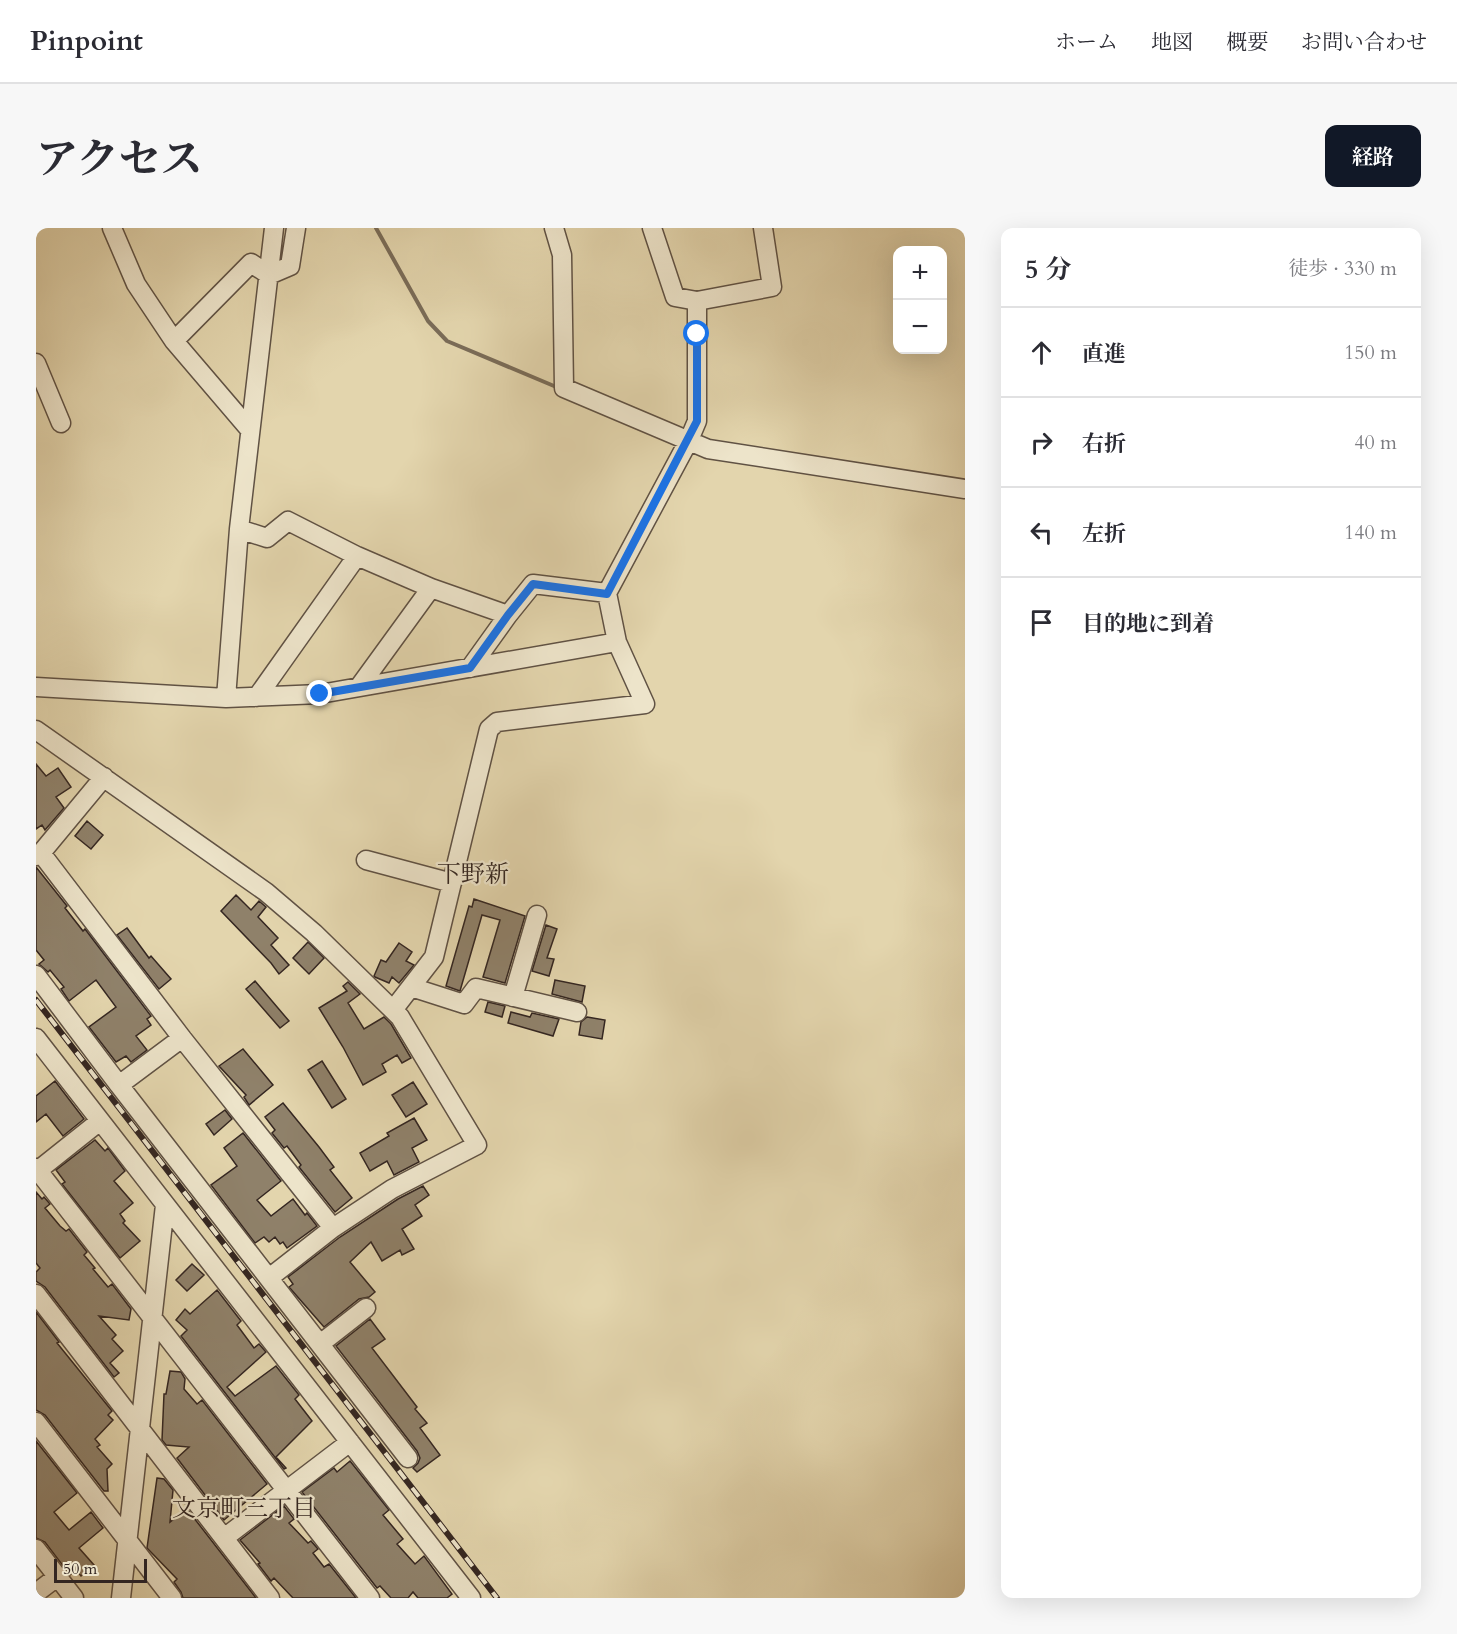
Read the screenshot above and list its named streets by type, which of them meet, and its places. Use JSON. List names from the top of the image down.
{
  "districts": ["下野新", "文京町三丁目"],
  "scale_bar": "50 m",
  "page": {
    "header": "Pinpoint",
    "nav": [
      "ホーム",
      "地図",
      "概要",
      "お問い合わせ"
    ],
    "title": "アクセス",
    "buttons": "経路",
    "heading": ["5 分", "徒歩 · 330 m"],
    "map_buttons": ["+", "−"],
    "list": [
      ["直進", "150 m"],
      ["右折", "40 m"],
      ["左折", "140 m"],
      "目的地に到着"
    ],
    "scale": "50 m"
  }
}
